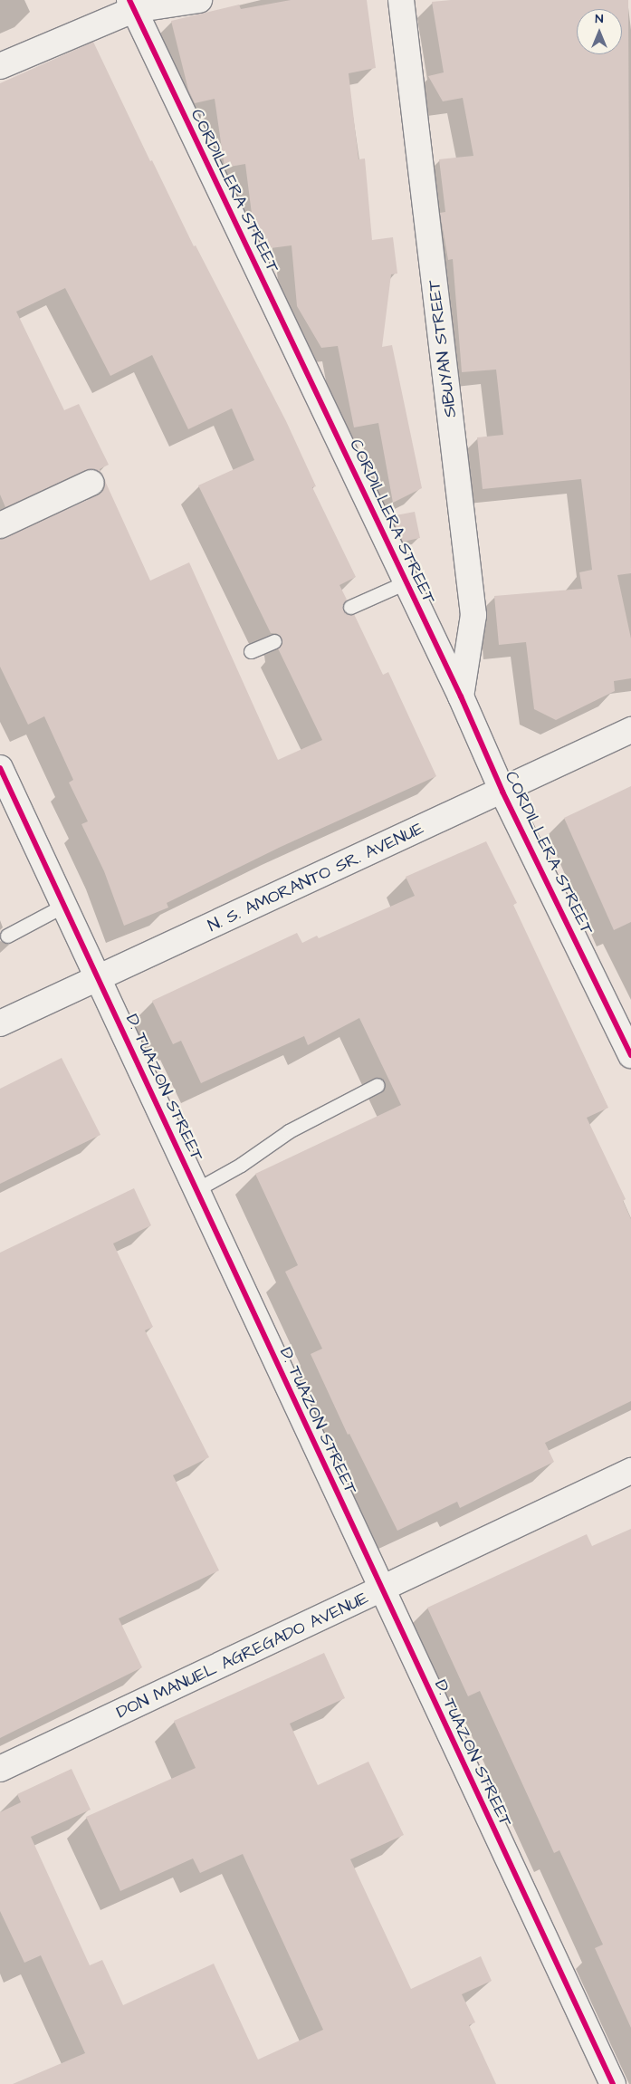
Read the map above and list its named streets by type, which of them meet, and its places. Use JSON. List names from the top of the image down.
{
  "streets": {
    "street": [
      "CORDILLERA STREET",
      "SIBUYAN STREET",
      "N. S. AMORANTO SR. AVENUE",
      "D. TUAZON STREET",
      "DON MANUEL AGREGADO AVENUE"
    ]
  },
  "crossings": [
    ["CORDILLERA STREET", "SIBUYAN STREET"],
    ["CORDILLERA STREET", "N. S. AMORANTO SR. AVENUE"],
    ["N. S. AMORANTO SR. AVENUE", "D. TUAZON STREET"],
    ["D. TUAZON STREET", "DON MANUEL AGREGADO AVENUE"]
  ],
  "north": "top"
}
